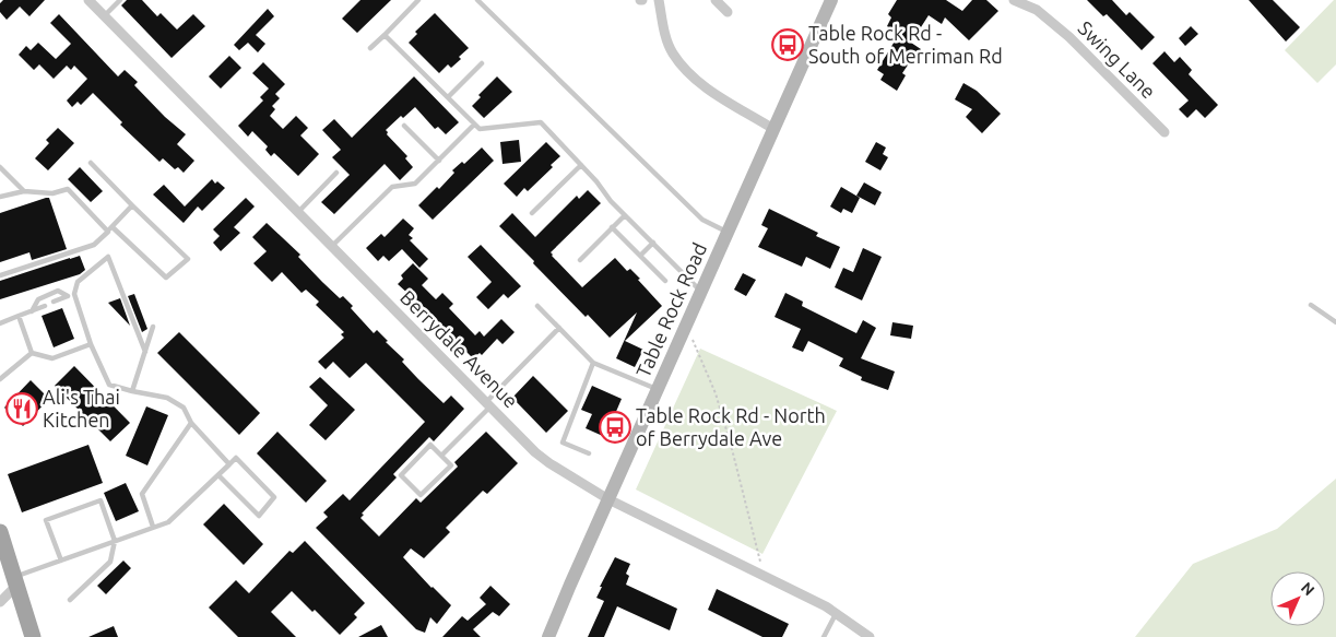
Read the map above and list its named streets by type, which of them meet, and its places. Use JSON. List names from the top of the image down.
{
  "streets": {
    "main road": ["Table Rock Road"],
    "street": ["Swing Lane", "Berrydale Avenue"]
  },
  "crossings": [
    ["Table Rock Road", "Berrydale Avenue"]
  ],
  "places": {
    "bus stop": ["Table Rock Rd - South of Merriman Rd", "Table Rock Rd - North of Berrydale Ave"],
    "restaurant": ["Ali's Thai Kitchen"]
  },
  "north": "top right"
}
